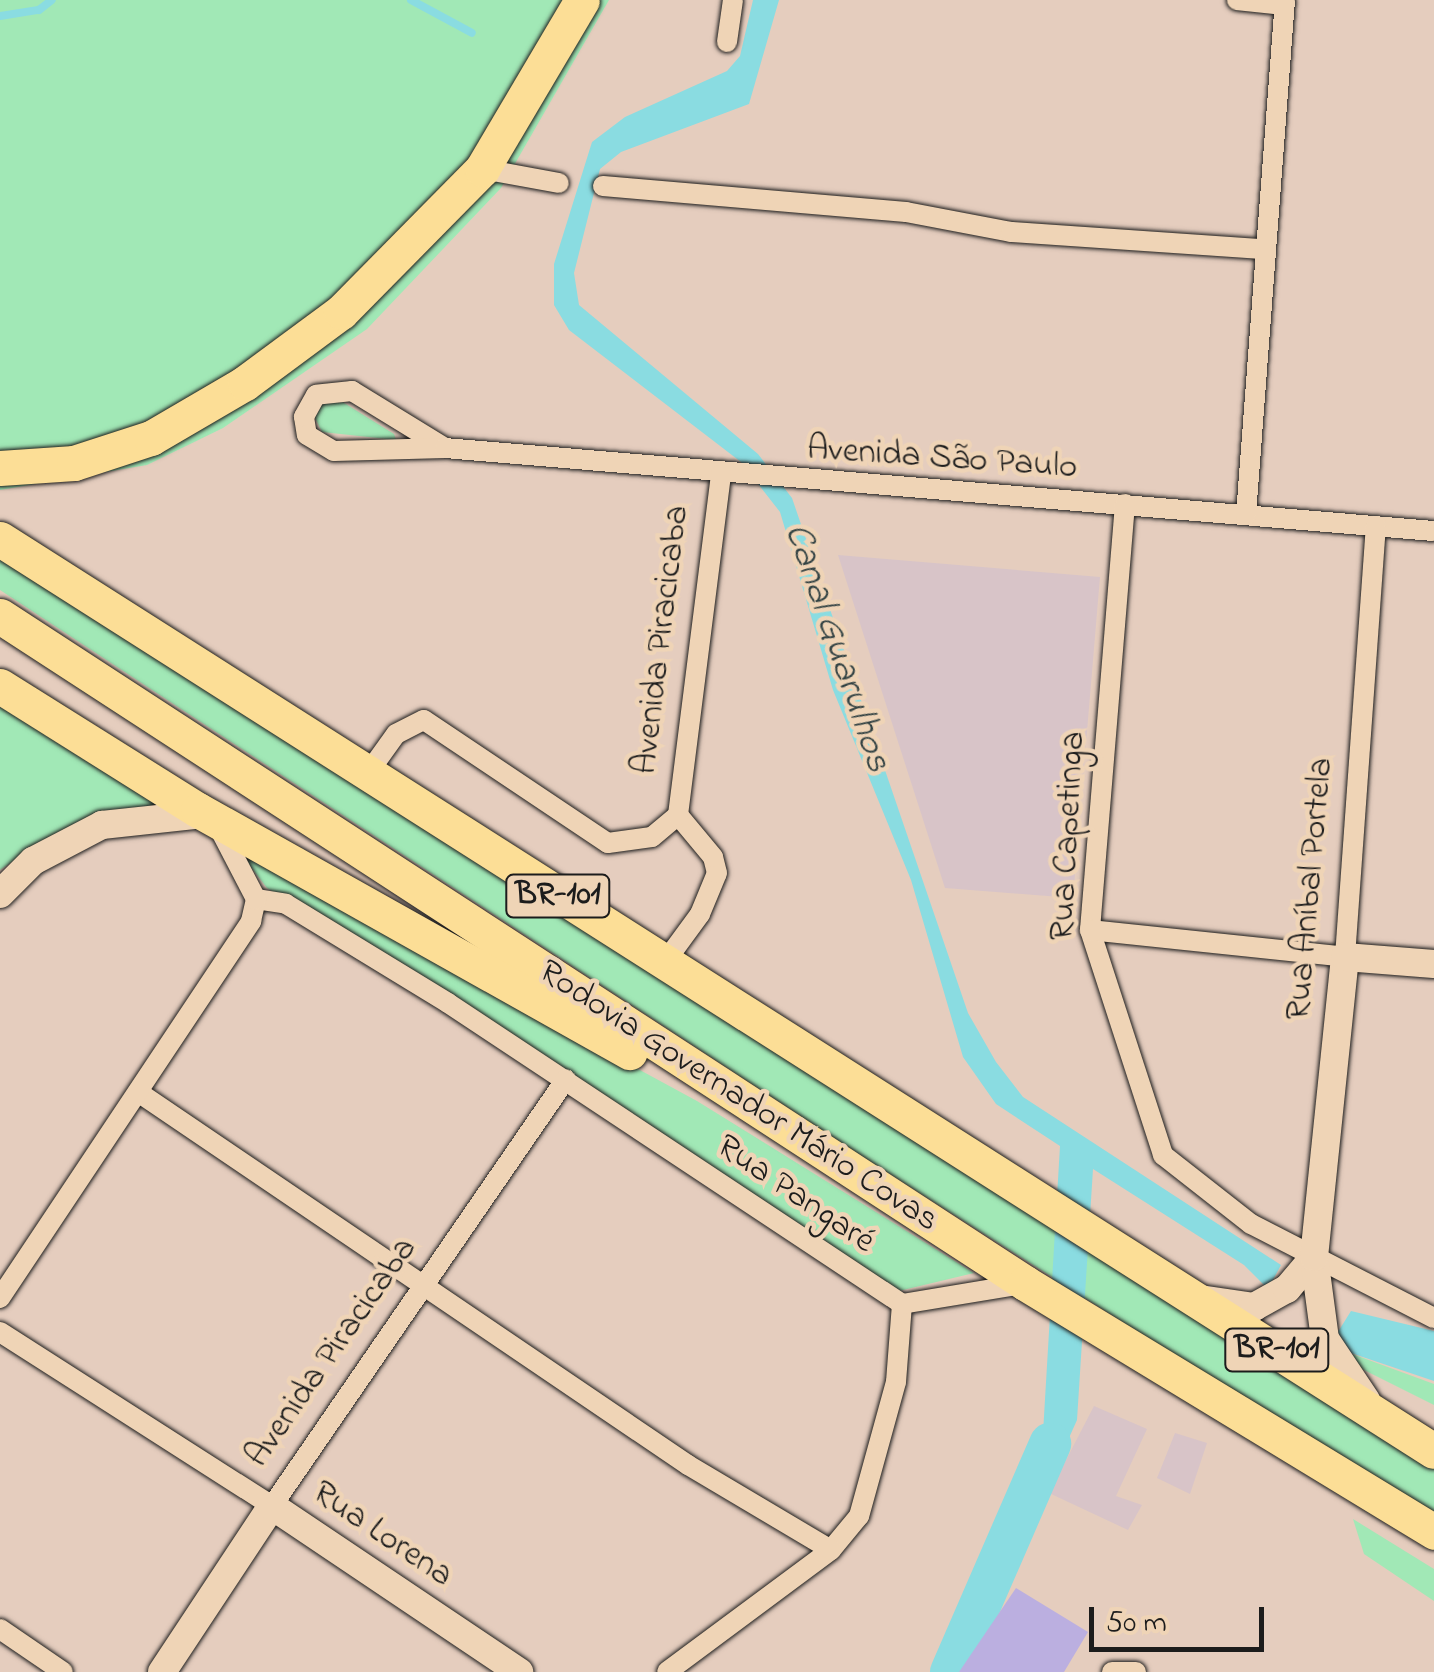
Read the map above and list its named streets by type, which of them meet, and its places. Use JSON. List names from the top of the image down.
{
  "streets": {
    "highway": ["BR-101", "Rodovia Governador Mário Covas"],
    "main road": ["Avenida Piracicaba", "Rua Aníbal Portela", "Rua Lorena"],
    "street": ["Avenida São Paulo", "Rua Capetinga", "Rua Pangaré"]
  },
  "crossings": [
    ["Avenida São Paulo", "Avenida Piracicaba"],
    ["Avenida São Paulo", "Rua Capetinga"],
    ["Avenida São Paulo", "Rua Aníbal Portela"],
    ["Avenida Piracicaba", "Rodovia Governador Mário Covas"],
    ["Avenida Piracicaba", "Rua Pangaré"],
    ["Avenida Piracicaba", "Rua Lorena"],
    ["Rua Capetinga", "Rua Aníbal Portela"],
    ["Rua Aníbal Portela", "Rodovia Governador Mário Covas"]
  ],
  "water": ["Canal Guarulhos"],
  "scale_bar": "50 m"
}
